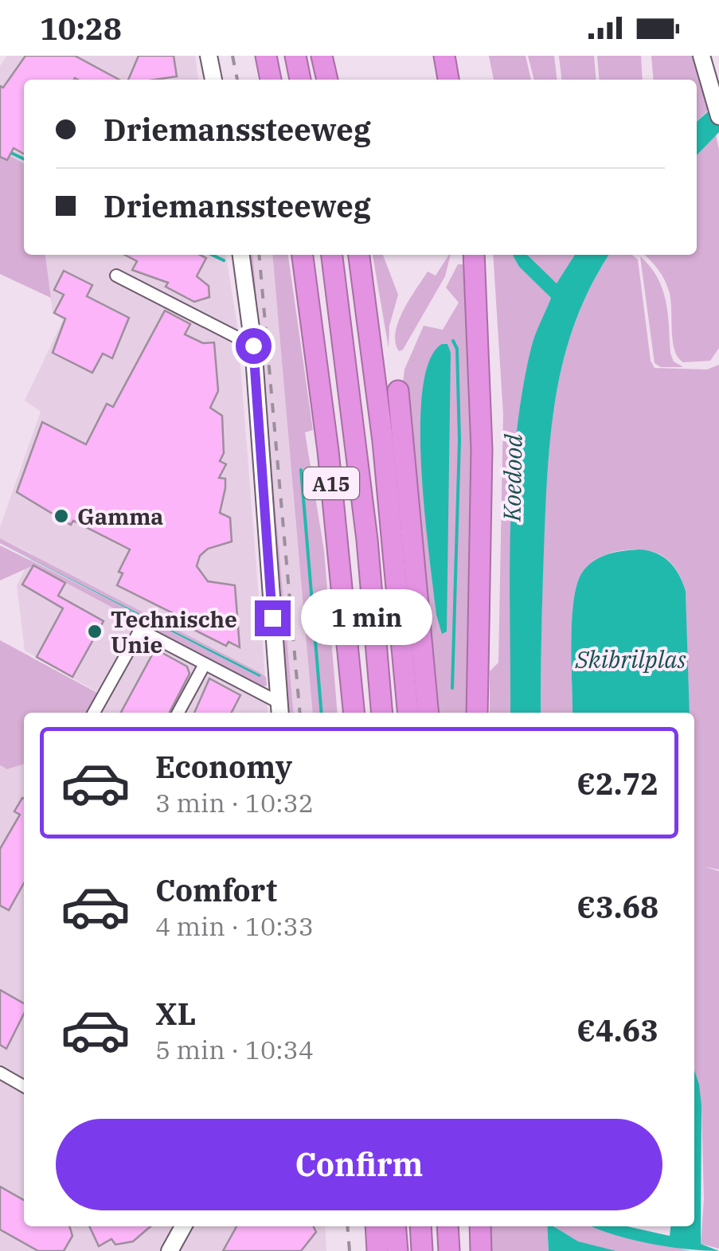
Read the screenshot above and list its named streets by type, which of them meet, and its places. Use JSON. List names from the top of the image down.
{
  "streets": {
    "highway": ["A15"]
  },
  "water": ["Koedood", "Skibrilplas"],
  "places": ["Gamma", "Technische Unie"],
  "page": {
    "status": "10:28",
    "banner": ["Driemanssteeweg", "Driemanssteeweg"],
    "bubble": "1 min",
    "list": [
      {
        "name": "Economy",
        "note": "3 min · 10:32",
        "value": "€2.72"
      },
      {
        "name": "Comfort",
        "note": "4 min · 10:33",
        "value": "€3.68"
      },
      {
        "name": "XL",
        "note": "5 min · 10:34",
        "value": "€4.63"
      }
    ],
    "buttons": "Confirm"
  }
}
